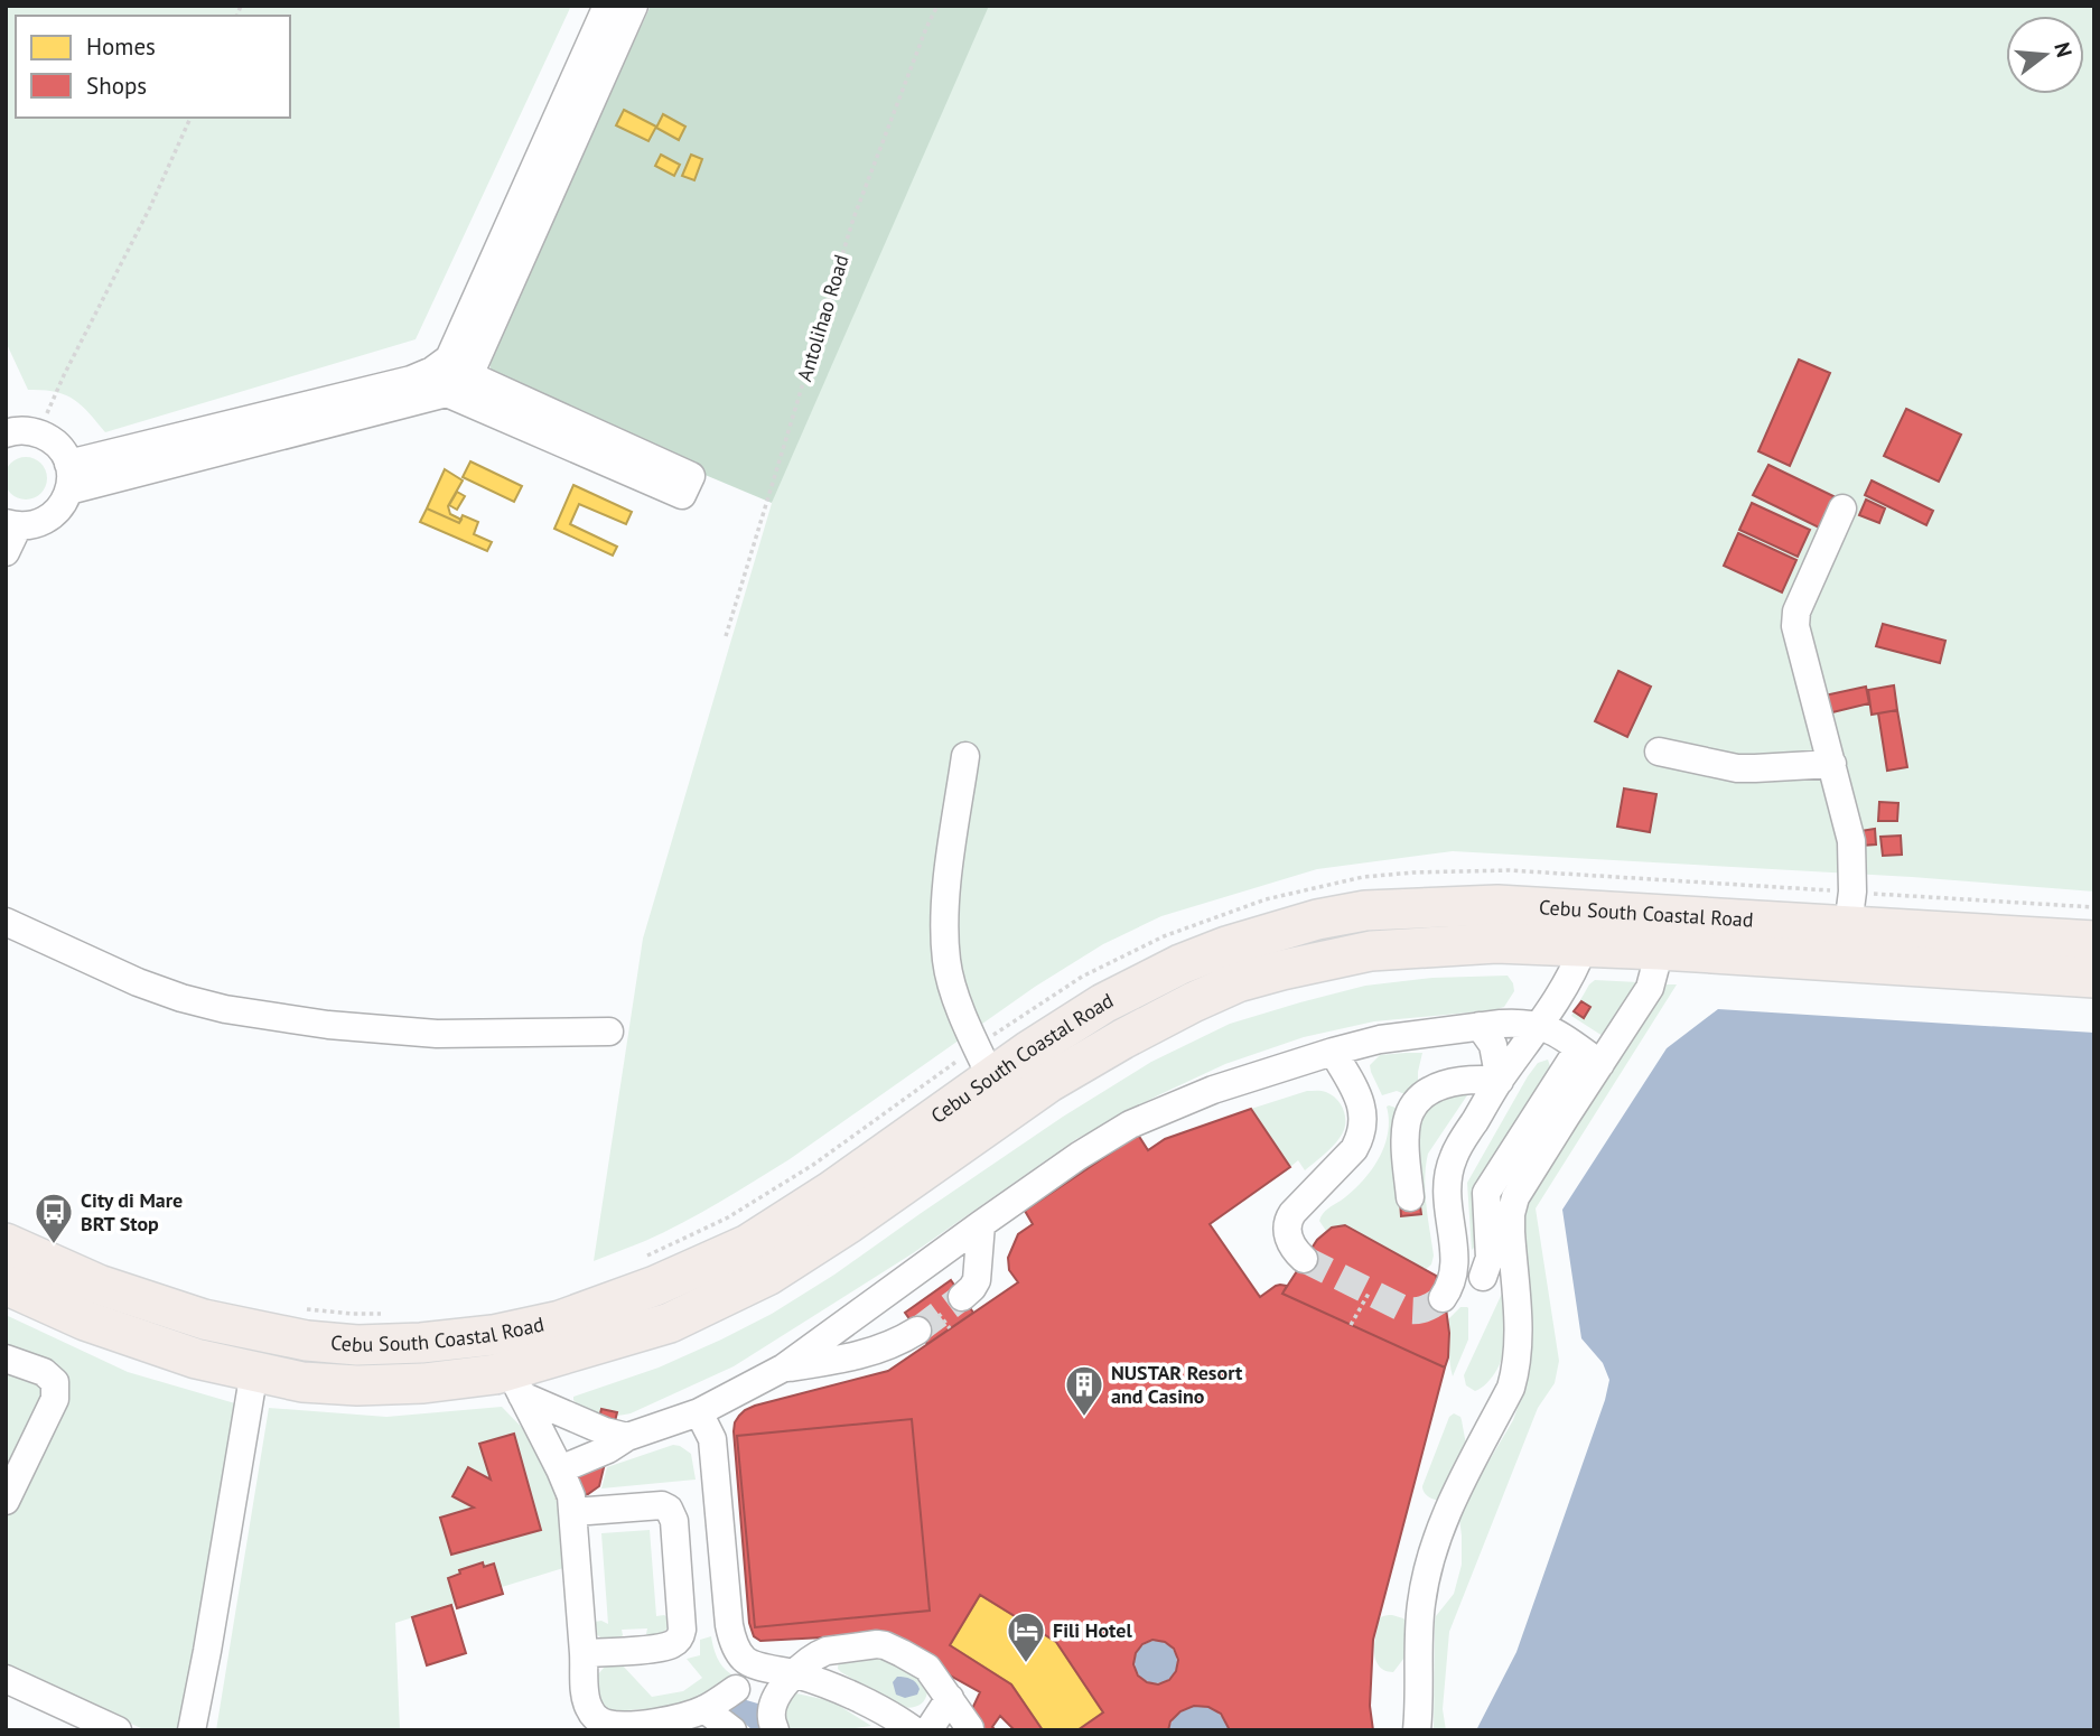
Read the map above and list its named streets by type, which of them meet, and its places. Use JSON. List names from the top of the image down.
{
  "streets": {
    "highway": ["Cebu South Coastal Road"],
    "path": ["Antolihao Road"]
  },
  "places": {
    "bus stop": ["City di Mare BRT Stop"],
    "building": ["NUSTAR Resort and Casino"],
    "hotel": ["Fili Hotel"]
  },
  "legend": ["Homes", "Shops"],
  "north": "right"
}
